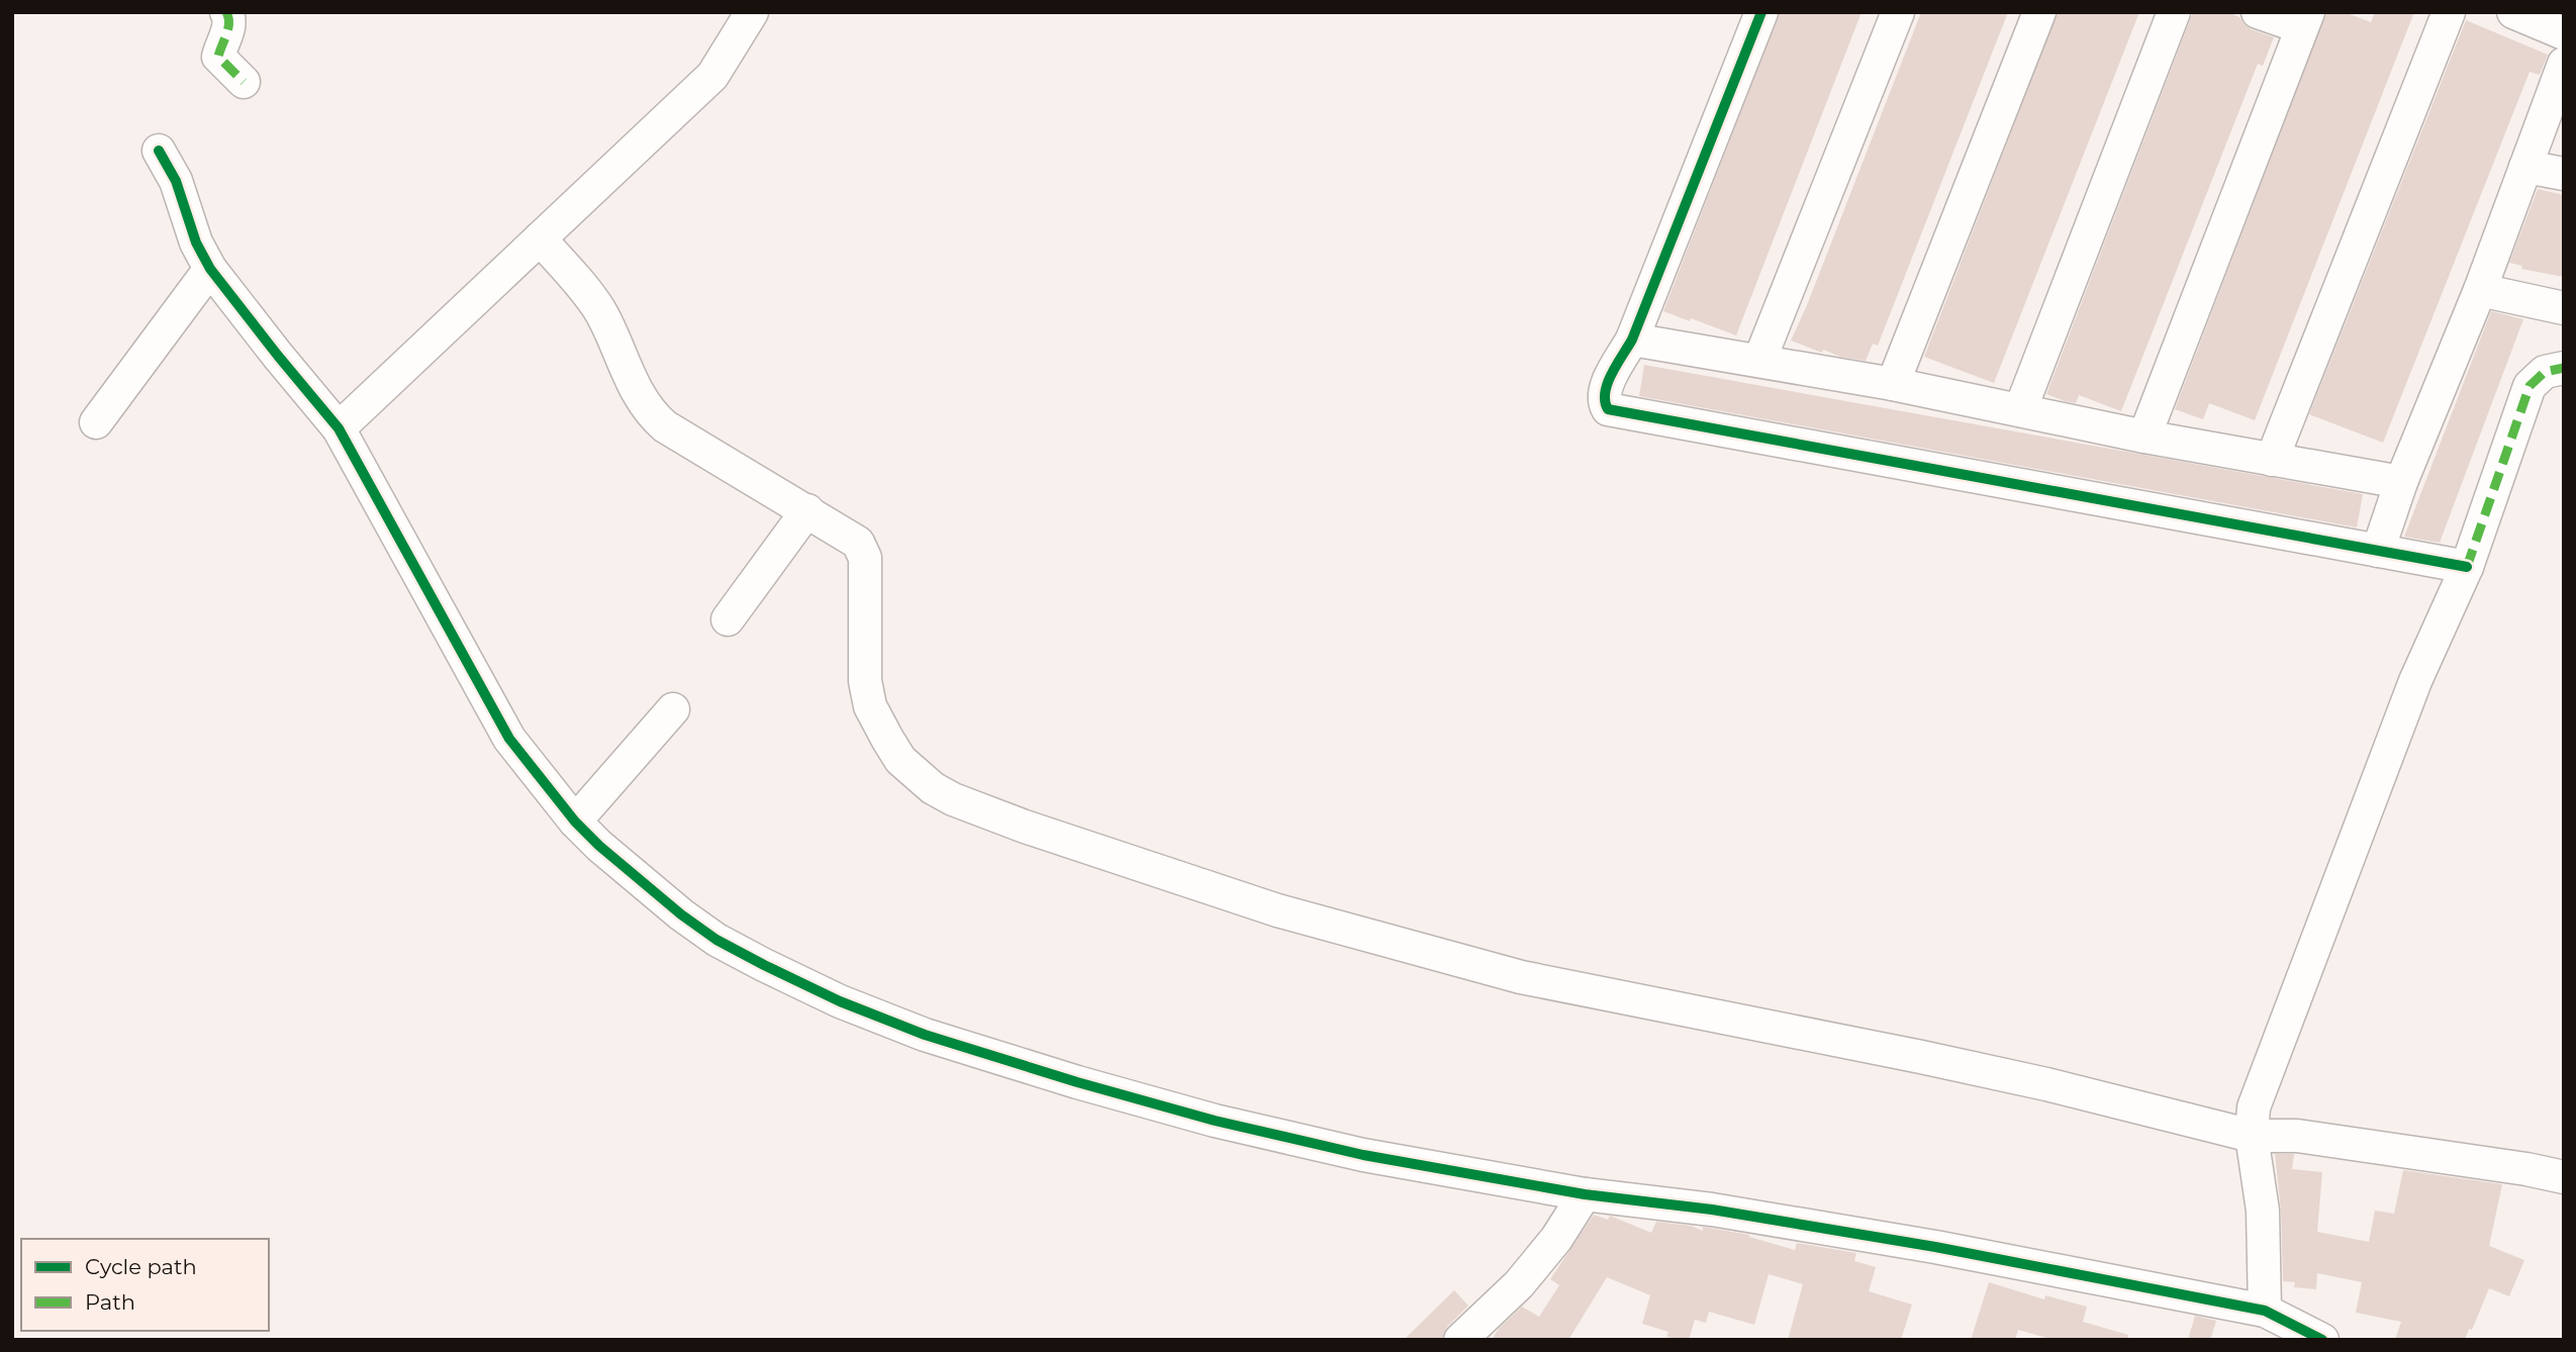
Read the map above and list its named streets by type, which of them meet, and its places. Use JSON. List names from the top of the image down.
{
  "legend": ["Cycle path", "Path"]
}
